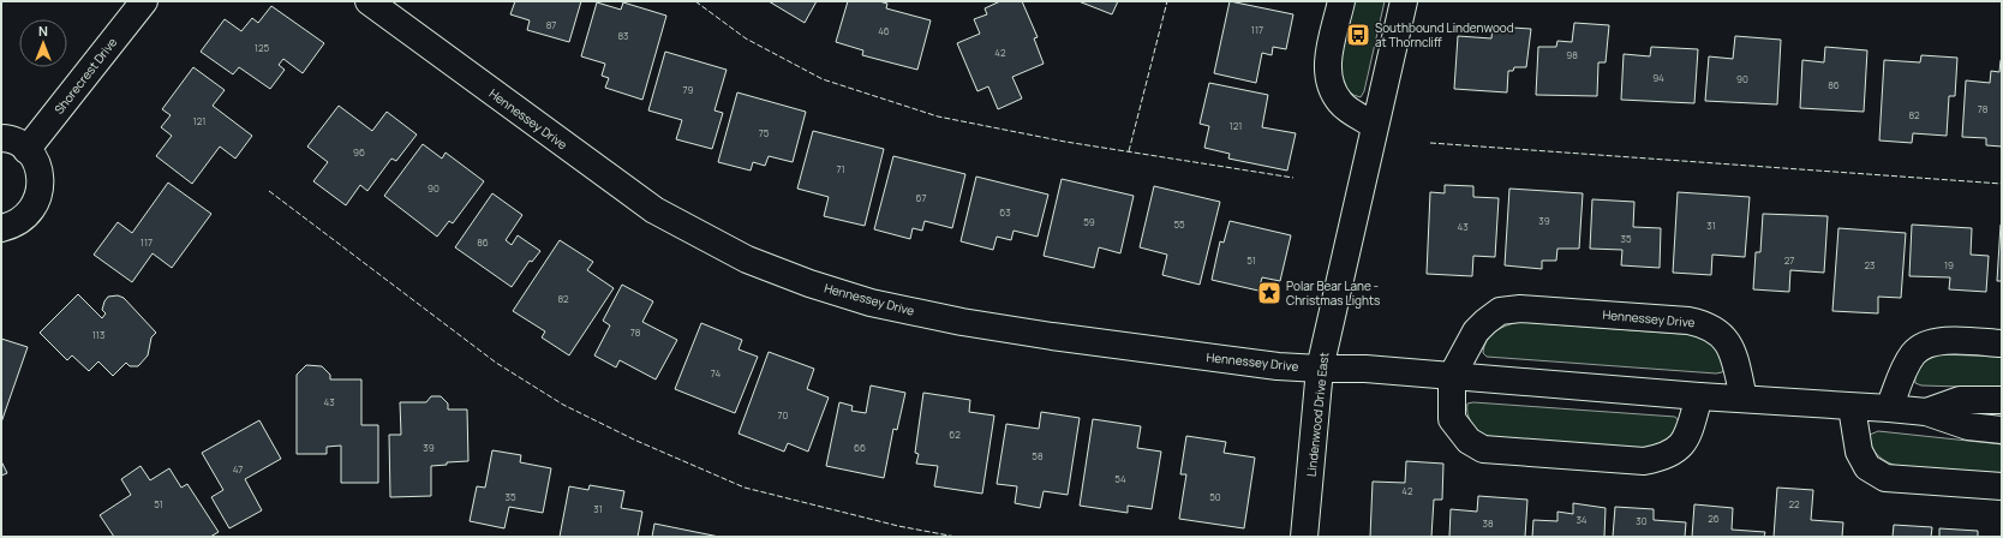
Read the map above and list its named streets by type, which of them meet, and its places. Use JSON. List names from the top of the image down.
{
  "streets": {
    "street": ["Shorecrest Drive", "Hennessey Drive", "Lindenwood Drive East"]
  },
  "crossings": [
    ["Hennessey Drive", "Lindenwood Drive East"]
  ],
  "places": {
    "bus stop": ["Southbound Lindenwood at Thorncliff"],
    "place": ["Polar Bear Lane - Christmas Lights"]
  },
  "house_numbers": [
    "87",
    "117",
    "46",
    "83",
    "125",
    "42",
    "98",
    "94",
    "90",
    "86",
    "79",
    "78",
    "82",
    "121",
    "121",
    "75",
    "96",
    "71",
    "90",
    "67",
    "63",
    "39",
    "59",
    "55",
    "31",
    "43",
    "35",
    "117",
    "86",
    "51",
    "27",
    "23",
    "19",
    "82",
    "78",
    "113",
    "74",
    "43",
    "70",
    "62",
    "39",
    "66",
    "58",
    "47",
    "54",
    "42",
    "35",
    "50",
    "51",
    "22",
    "31",
    "26",
    "34",
    "30",
    "38"
  ],
  "north": "top"
}
